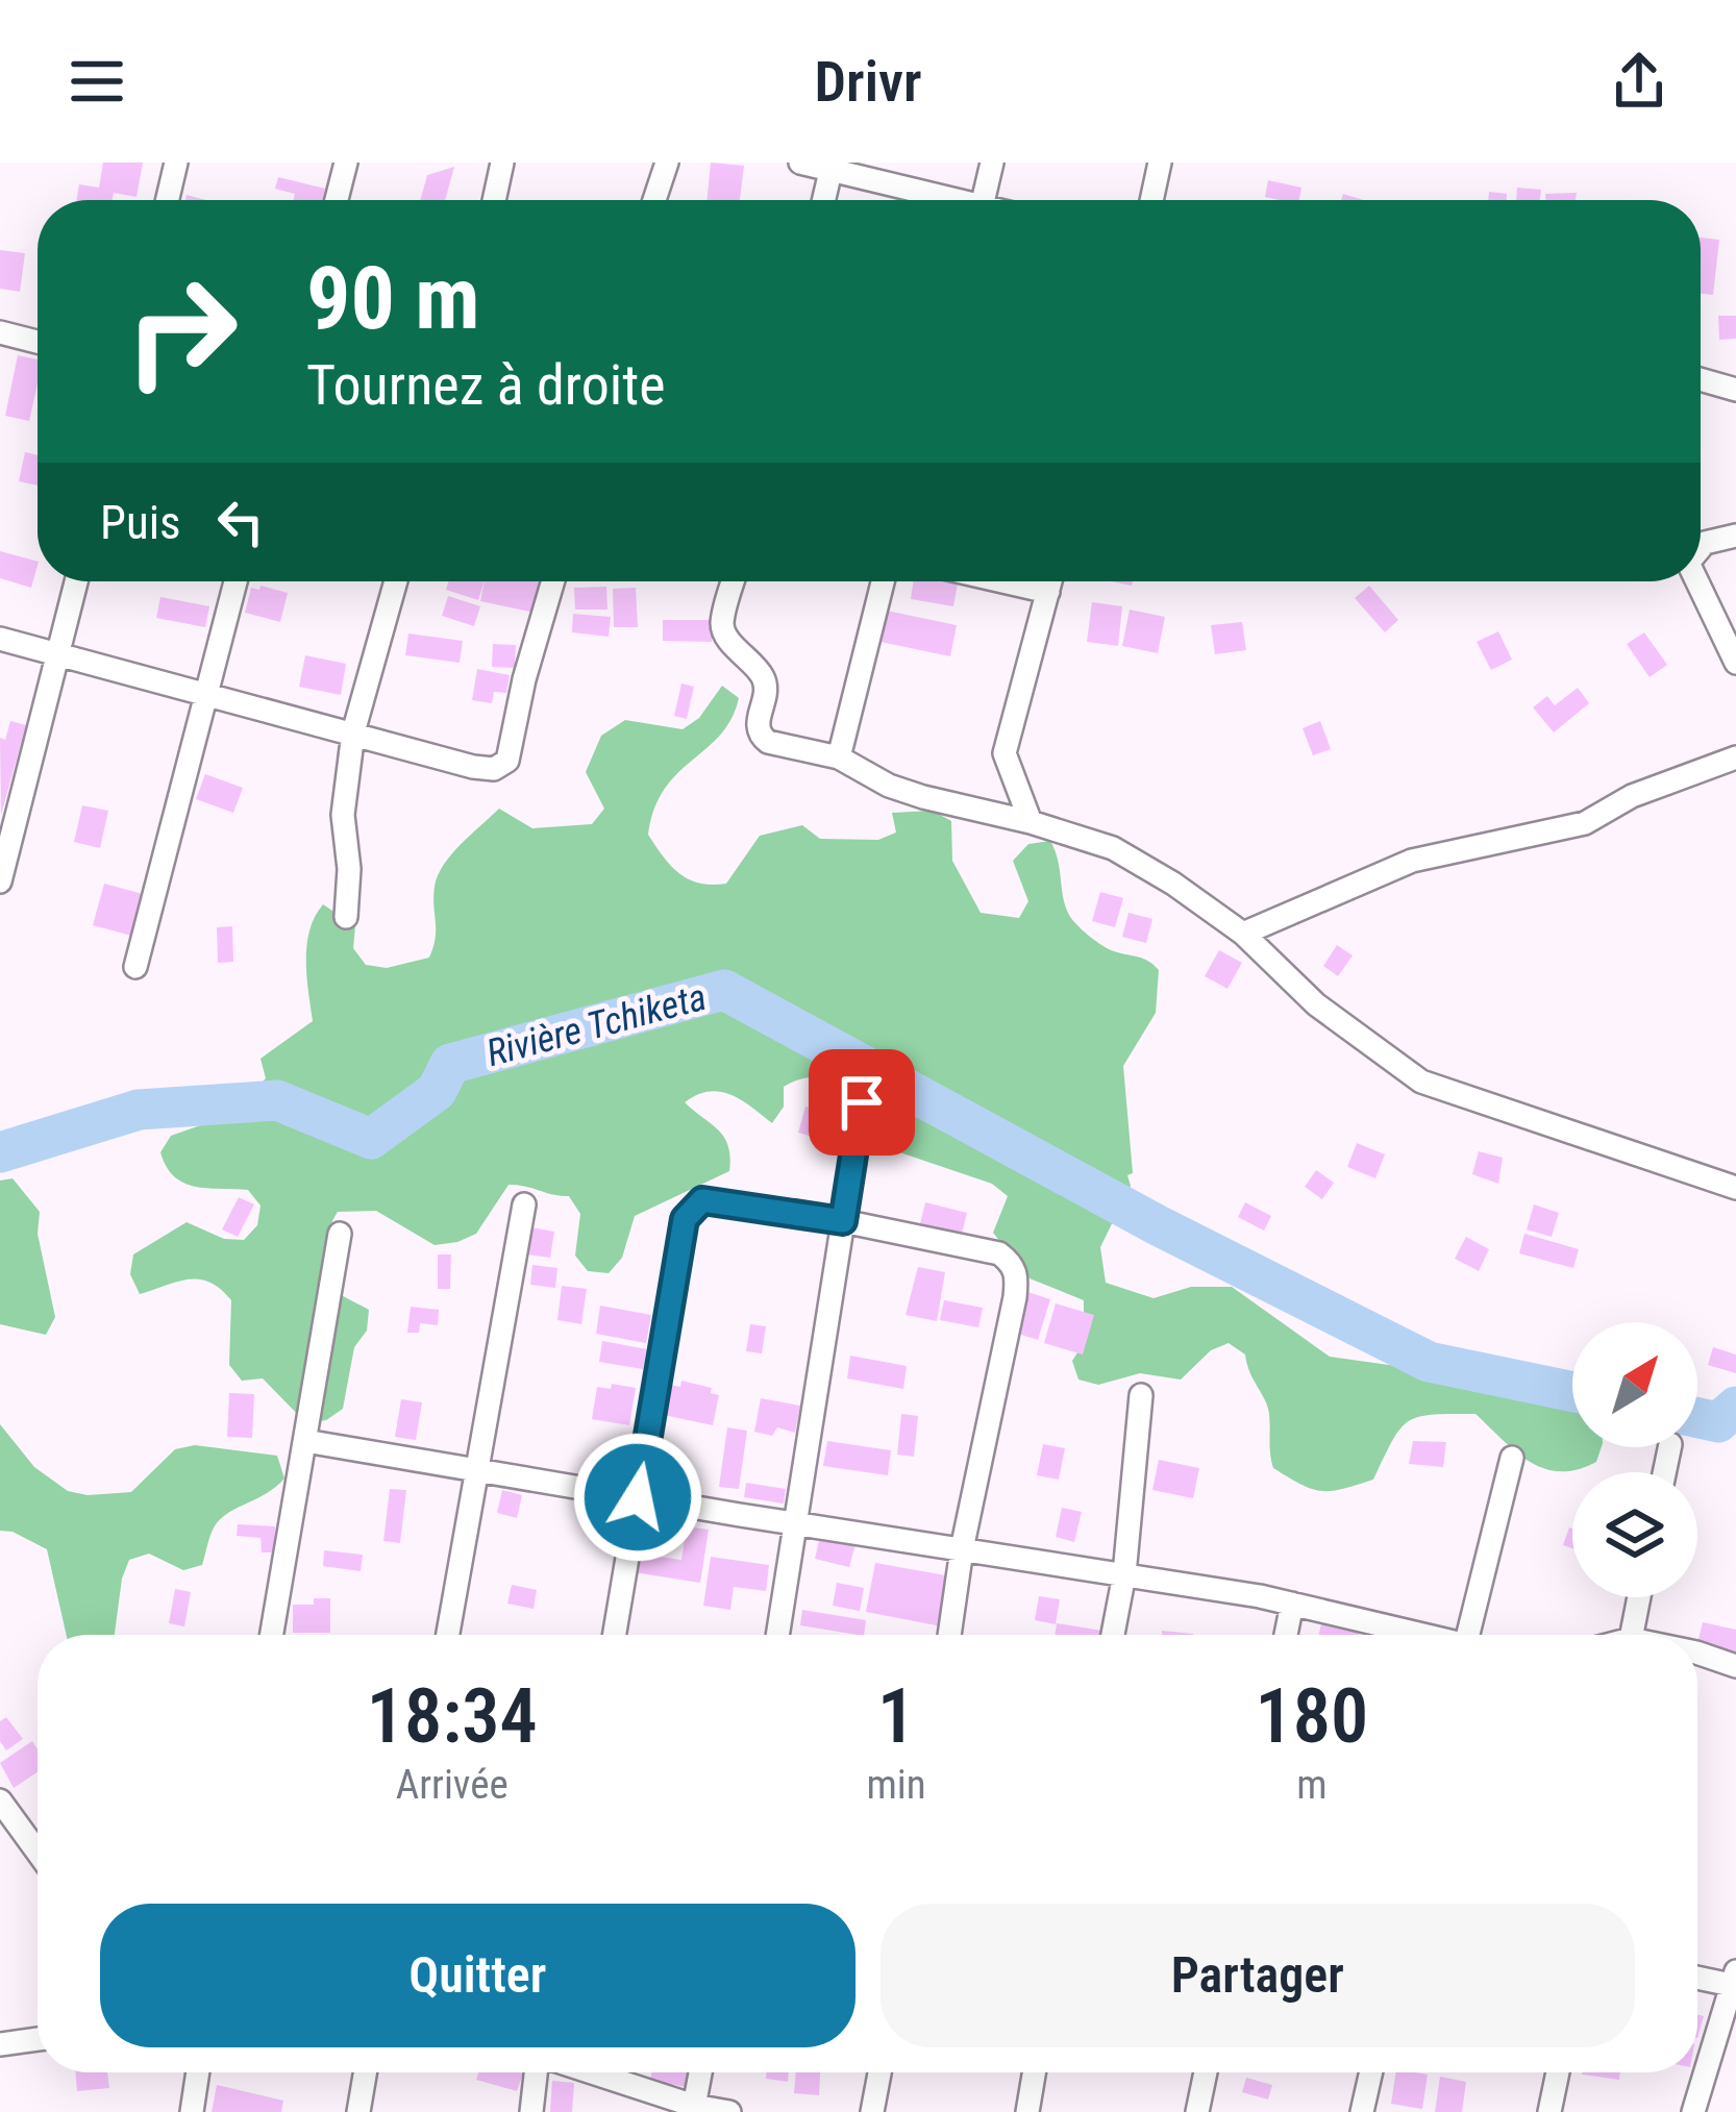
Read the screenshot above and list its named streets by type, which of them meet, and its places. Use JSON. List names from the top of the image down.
{
  "water": ["Rivière Tchiketa"],
  "north": "top right",
  "page": {
    "header": "Drivr",
    "turn": ["90 m", "Tournez à droite"],
    "then": "Puis",
    "eta": [
      "18:34",
      "Arrivée",
      "1",
      "min",
      "180",
      "m"
    ],
    "buttons": ["Quitter", "Partager"]
  }
}
